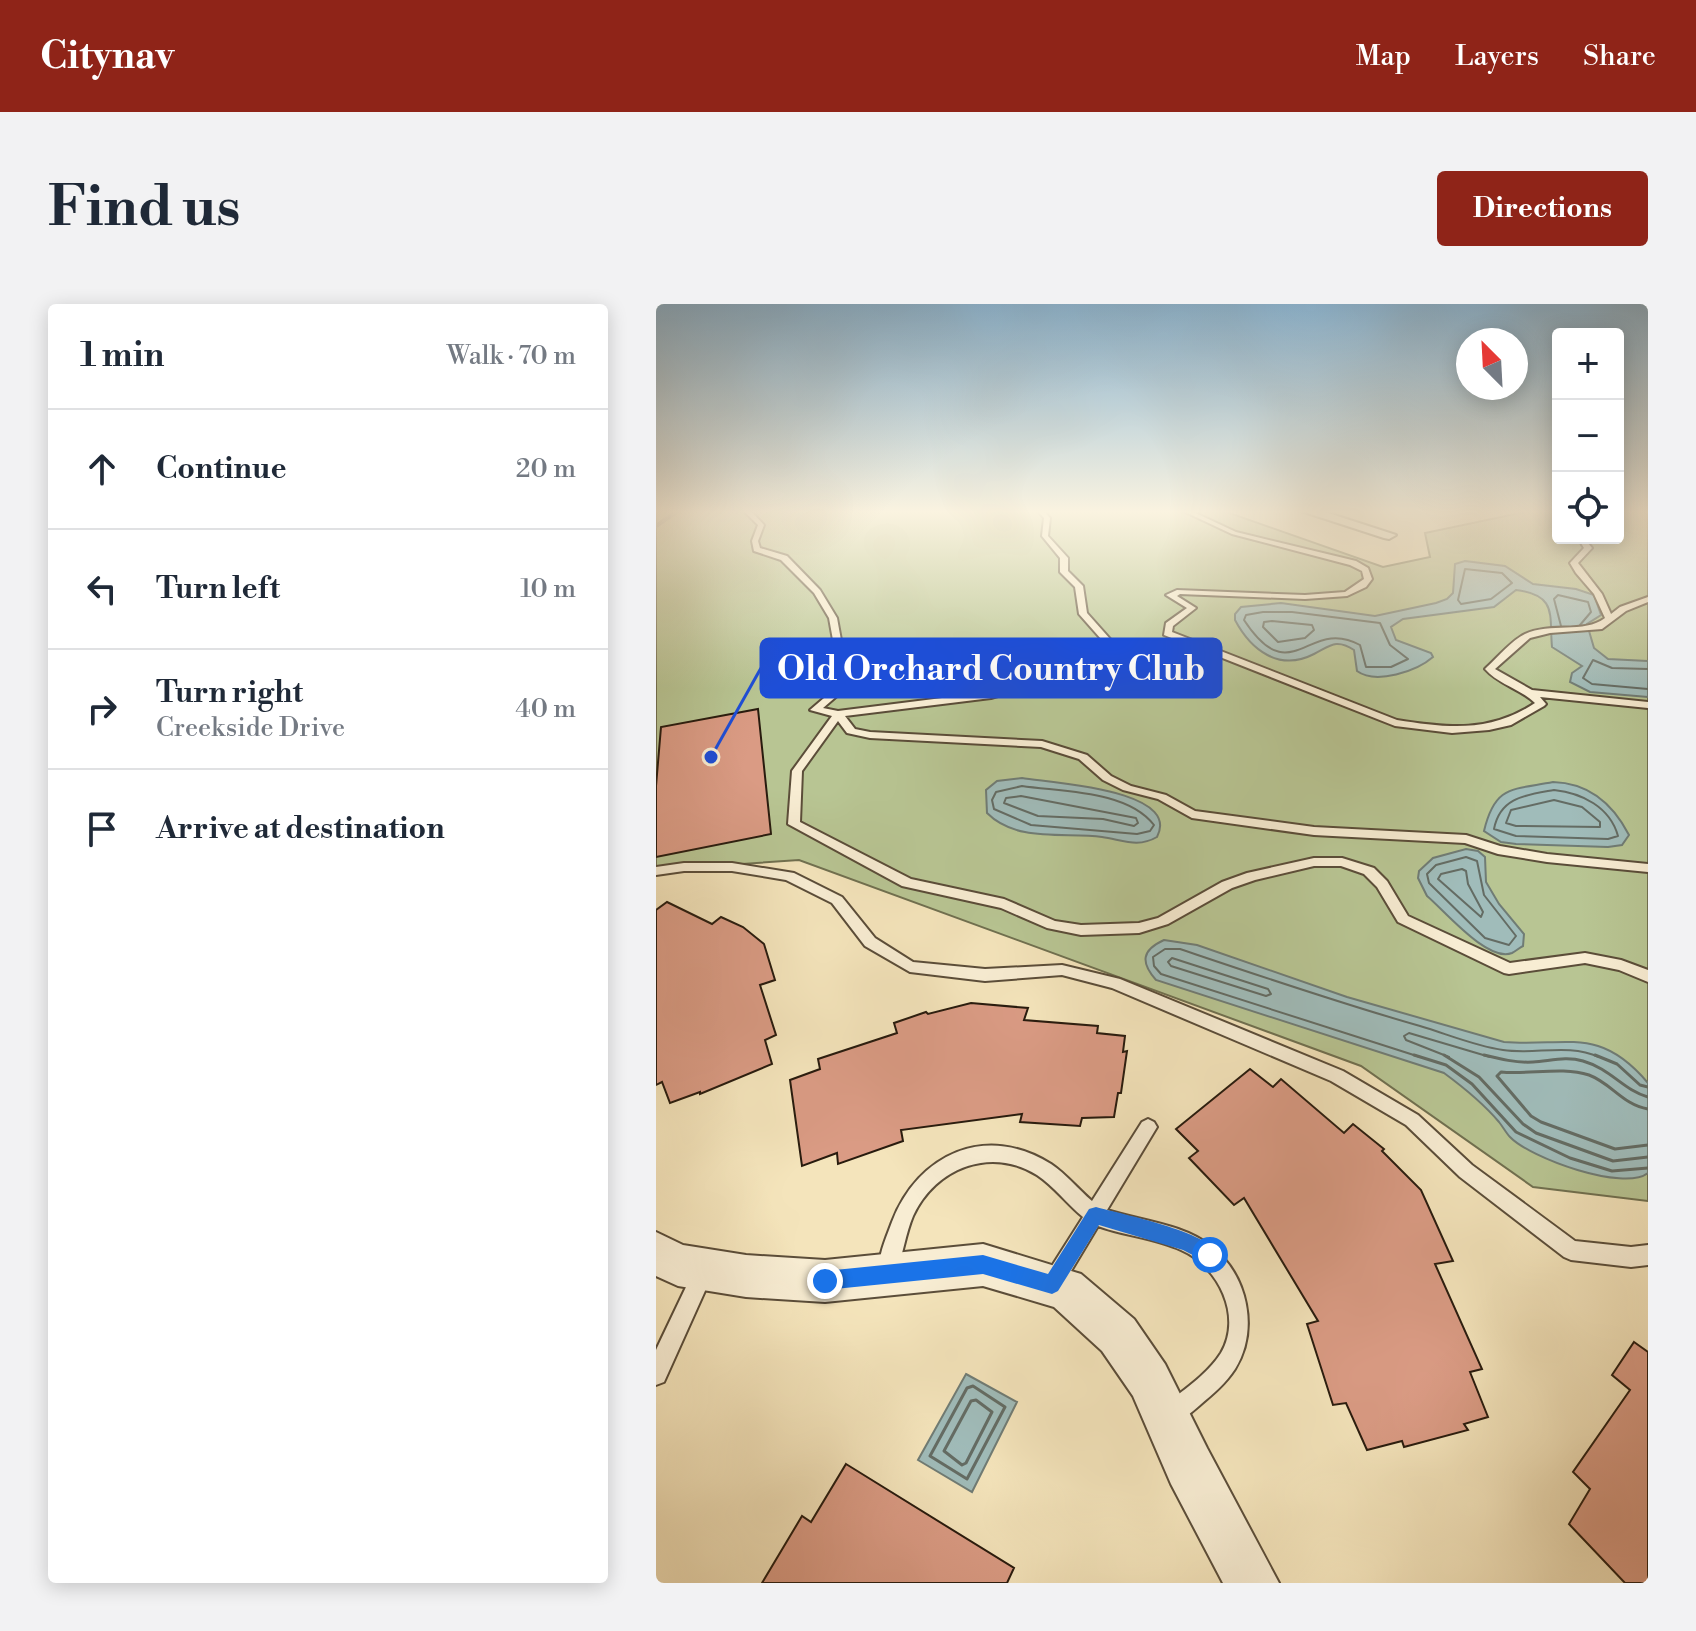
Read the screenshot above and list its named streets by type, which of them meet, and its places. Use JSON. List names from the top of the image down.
{
  "places": ["Old Orchard Country Club"],
  "north": "top left",
  "page": {
    "header": "Citynav",
    "nav": ["Map", "Layers", "Share"],
    "buttons": "Directions",
    "title": "Find us",
    "heading": ["1 min", "Walk · 70 m"],
    "map_buttons": ["+", "−"],
    "list": [
      ["Continue", "20 m"],
      ["Turn left", "10 m"],
      ["Turn right", "Creekside Drive", "40 m"],
      "Arrive at destination"
    ]
  }
}
